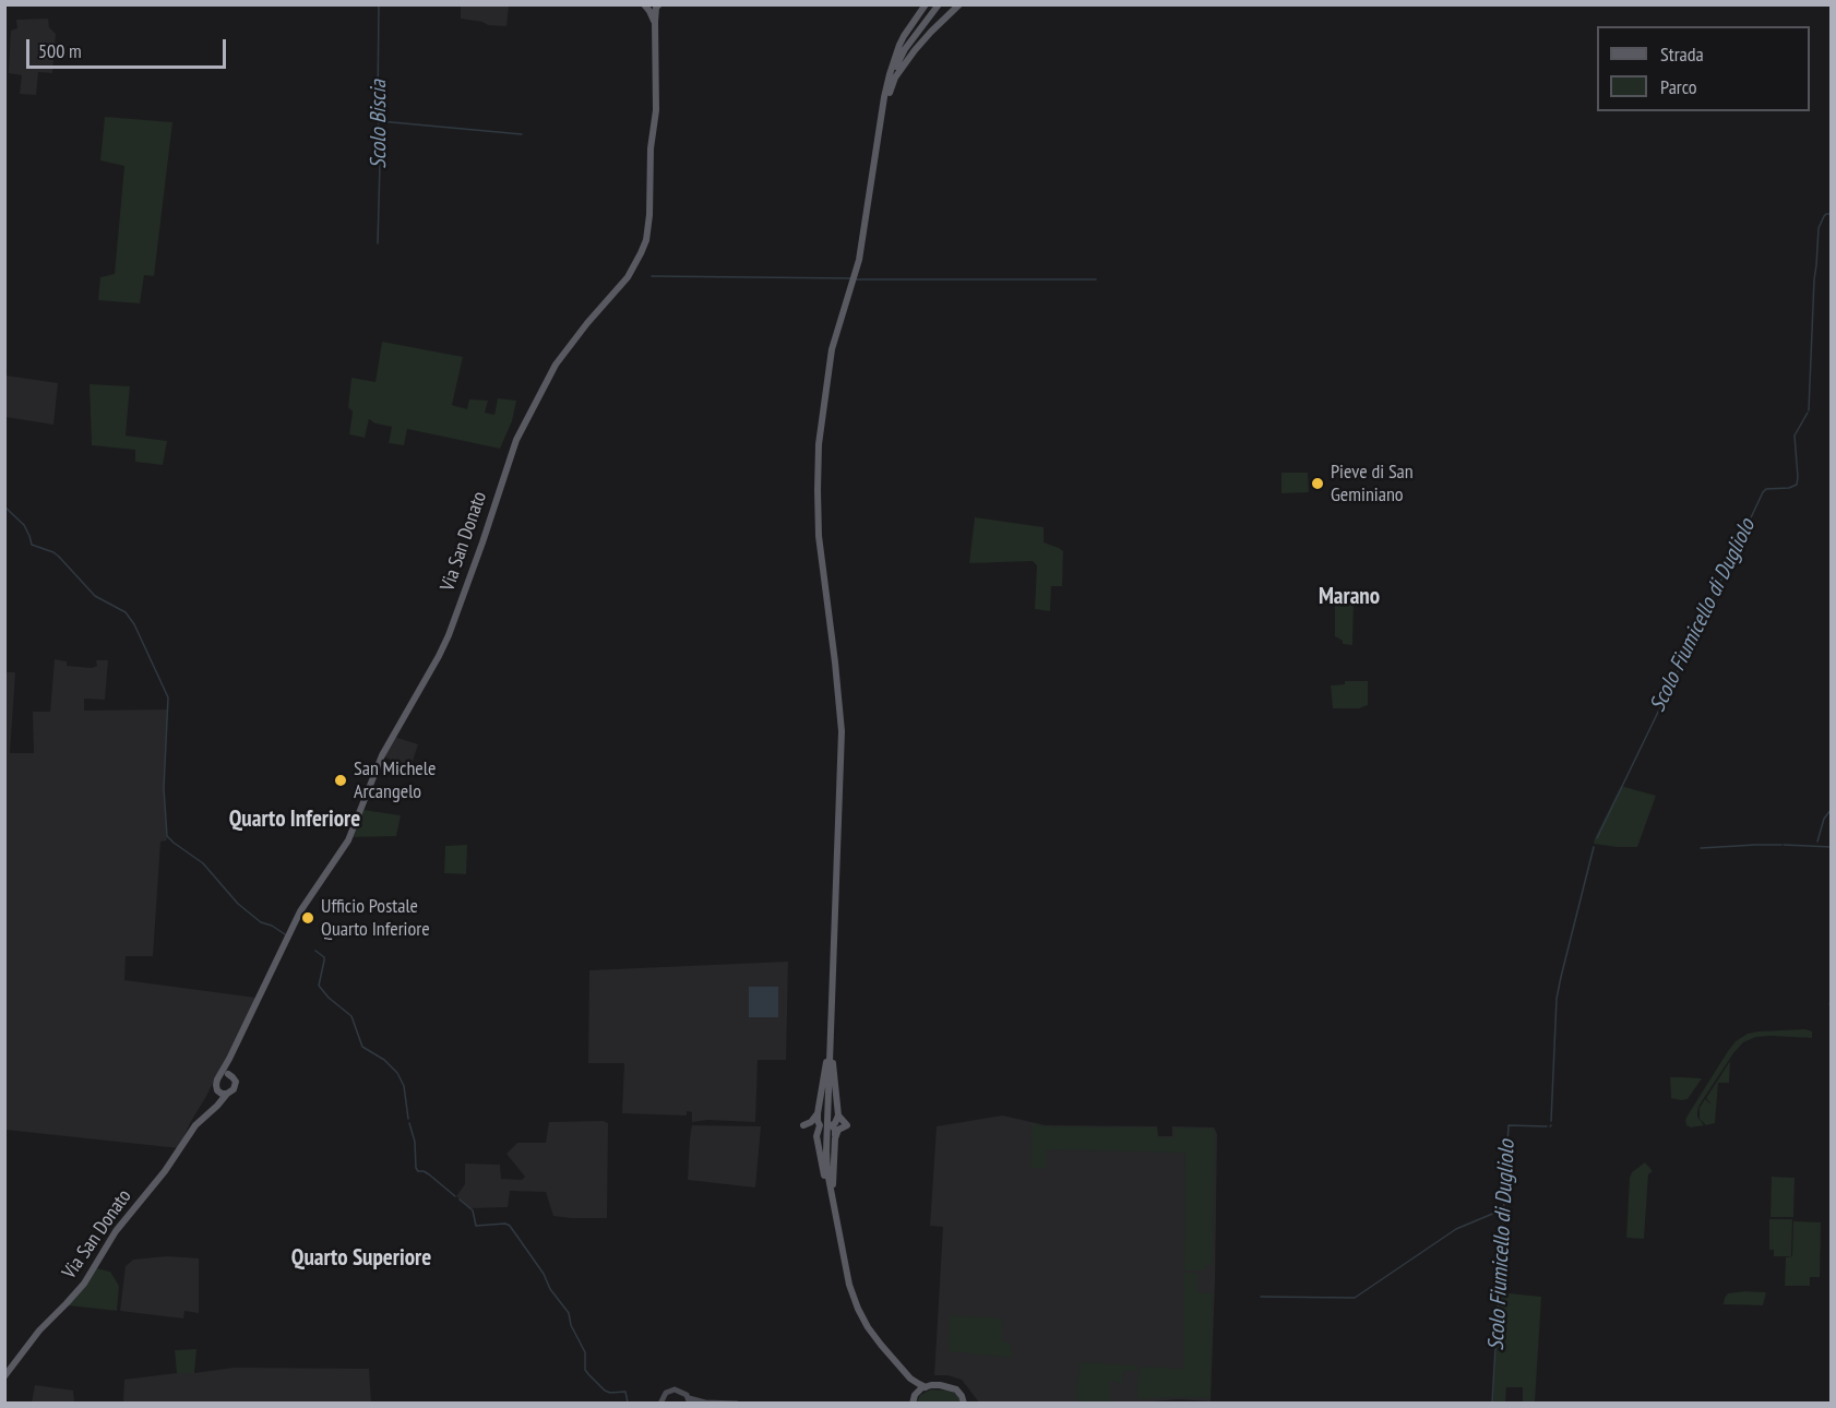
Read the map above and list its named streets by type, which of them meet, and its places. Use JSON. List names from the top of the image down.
{
  "streets": {
    "main road": ["Via San Donato"]
  },
  "districts": ["Marano", "Quarto Inferiore", "Quarto Superiore"],
  "water": ["Scolo Biscia", "Scolo Fiumicello di Dugliolo"],
  "places": ["Pieve di San Geminiano", "San Michele Arcangelo", "Ufficio Postale Quarto Inferiore"],
  "legend": ["Strada", "Parco"],
  "scale_bar": "500 m"
}
